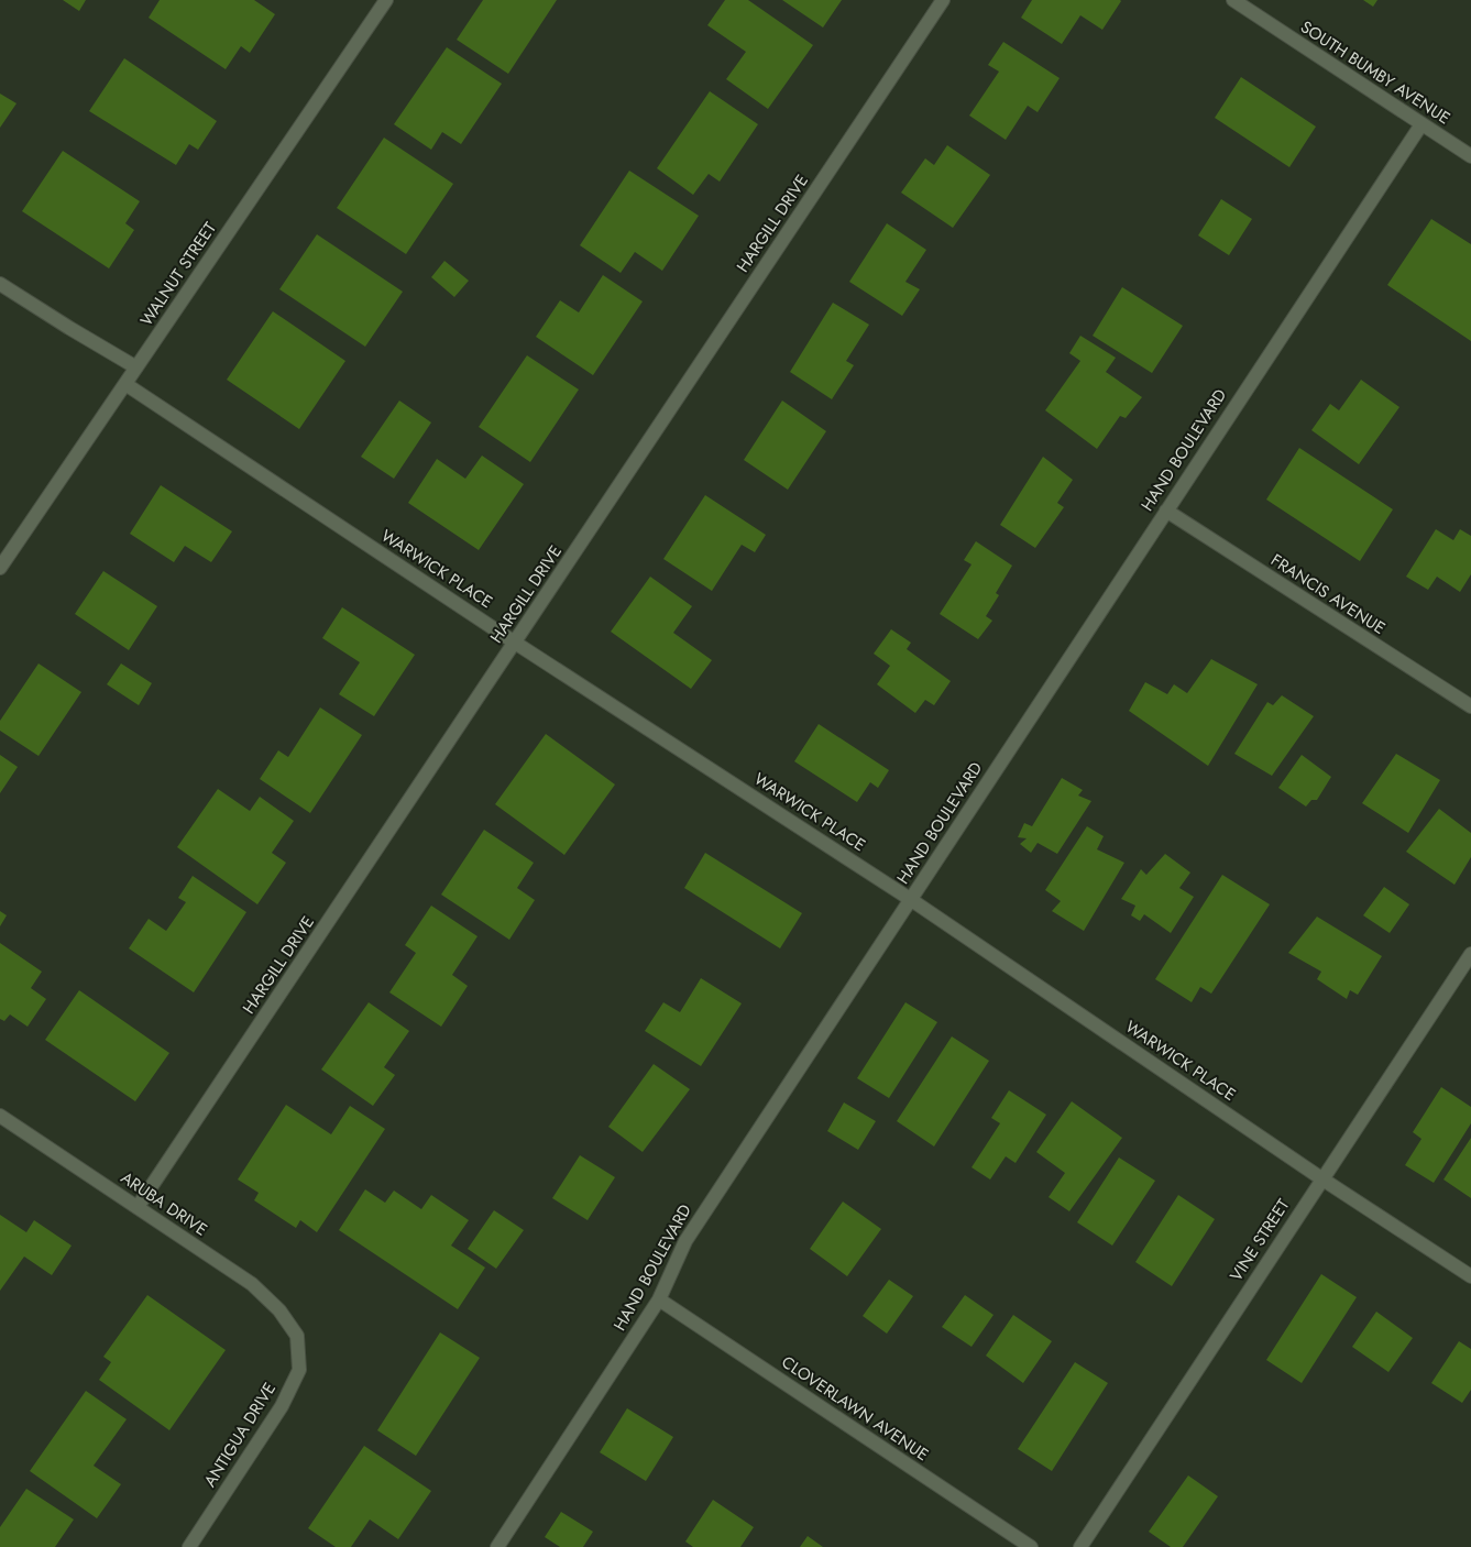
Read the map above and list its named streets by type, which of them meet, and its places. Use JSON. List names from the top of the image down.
{
  "streets": {
    "street": [
      "SOUTH BUMBY AVENUE",
      "HARGILL DRIVE",
      "WALNUT STREET",
      "HAND BOULEVARD",
      "WARWICK PLACE",
      "FRANCIS AVENUE",
      "ARUBA DRIVE",
      "VINE STREET",
      "CLOVERLAWN AVENUE",
      "ANTIGUA DRIVE"
    ]
  },
  "crossings": [
    ["SOUTH BUMBY AVENUE", "HAND BOULEVARD"],
    ["HARGILL DRIVE", "WARWICK PLACE"],
    ["HARGILL DRIVE", "ARUBA DRIVE"],
    ["WALNUT STREET", "WARWICK PLACE"],
    ["HAND BOULEVARD", "WARWICK PLACE"],
    ["HAND BOULEVARD", "FRANCIS AVENUE"],
    ["HAND BOULEVARD", "CLOVERLAWN AVENUE"],
    ["WARWICK PLACE", "VINE STREET"],
    ["ARUBA DRIVE", "ANTIGUA DRIVE"]
  ]
}
